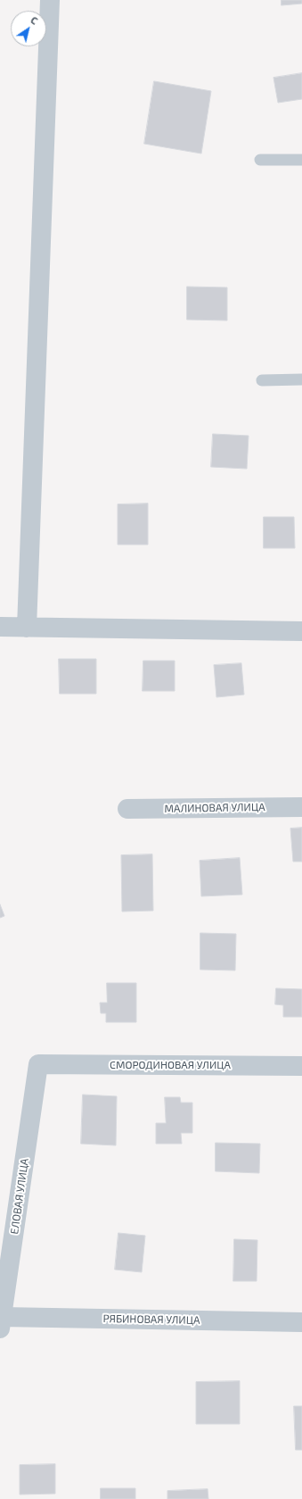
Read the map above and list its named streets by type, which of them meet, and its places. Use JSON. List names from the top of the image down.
{
  "streets": {
    "street": [
      "МАЛИНОВАЯ УЛИЦА",
      "СМОРОДИНОВАЯ УЛИЦА",
      "ЕЛОВАЯ УЛИЦА",
      "РЯБИНОВАЯ УЛИЦА"
    ]
  },
  "crossings": [
    ["СМОРОДИНОВАЯ УЛИЦА", "ЕЛОВАЯ УЛИЦА"],
    ["ЕЛОВАЯ УЛИЦА", "РЯБИНОВАЯ УЛИЦА"]
  ],
  "north": "top right"
}
